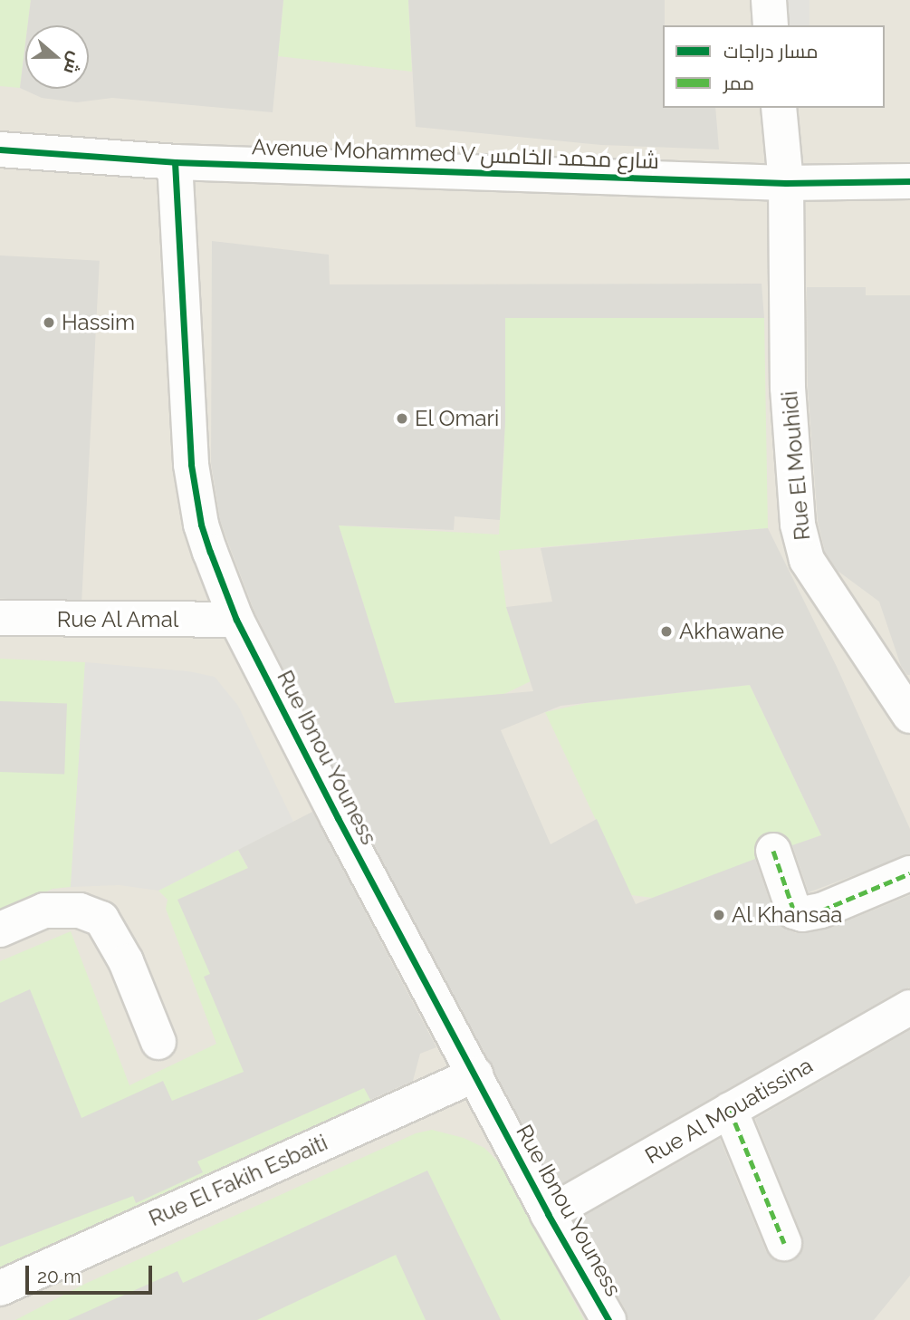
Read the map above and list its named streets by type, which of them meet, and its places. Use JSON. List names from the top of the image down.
{
  "streets": {
    "street": [
      "Avenue Mohammed V شارع محمد الخامس",
      "Rue El Mouhidi",
      "Rue Al Amal",
      "Rue Ibnou Youness",
      "Rue Al Mouatissina",
      "Rue El Fakih Esbaiti"
    ]
  },
  "crossings": [
    ["Avenue Mohammed V شارع محمد الخامس", "Rue El Mouhidi"],
    ["Avenue Mohammed V شارع محمد الخامس", "Rue Ibnou Youness"],
    ["Rue Al Amal", "Rue Ibnou Youness"],
    ["Rue Ibnou Youness", "Rue Al Mouatissina"],
    ["Rue Ibnou Youness", "Rue El Fakih Esbaiti"]
  ],
  "places": [
    "Hassim",
    "El Omari",
    "Akhawane",
    "Al Khansaa"
  ],
  "legend": ["مسار دراجات", "ممر"],
  "scale_bar": "20 m",
  "north": "right"
}
